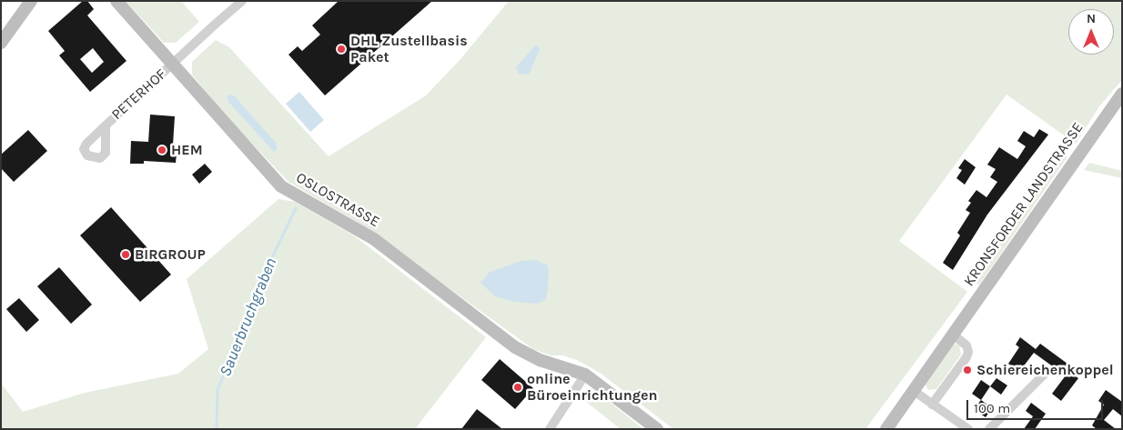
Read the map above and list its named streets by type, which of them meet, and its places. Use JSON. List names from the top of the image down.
{
  "streets": {
    "street": ["PETERHOF", "OSLOSTRASSE", "KRONSFORDER LANDSTRASSE"]
  },
  "crossings": [
    ["PETERHOF", "OSLOSTRASSE"]
  ],
  "water": ["Sauerbruchgraben"],
  "places": [
    "DHL Zustellbasis Paket",
    "HEM",
    "BIRGROUP",
    "Schiereichenkoppel",
    "online Büroeinrichtungen"
  ],
  "scale_bar": "100 m",
  "north": "top"
}
